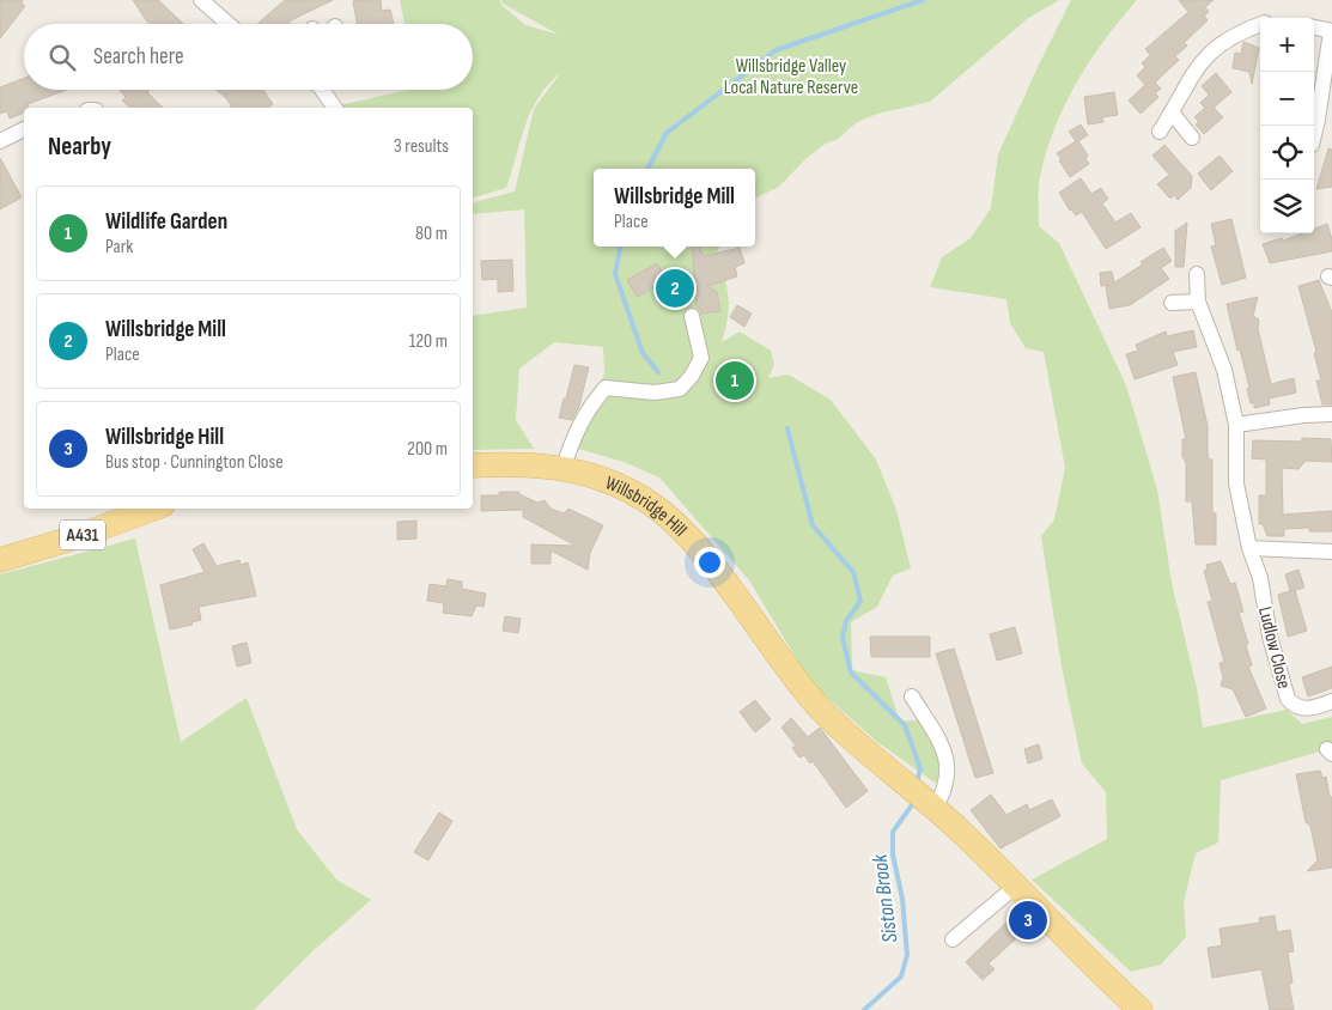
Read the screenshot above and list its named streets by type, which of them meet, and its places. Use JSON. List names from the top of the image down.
{
  "streets": {
    "main road": ["Willsbridge Hill", "A431"],
    "street": ["Ludlow Close"]
  },
  "water": ["Siston Brook"],
  "parks": ["Willsbridge Valley Local Nature Reserve"],
  "page": {
    "map_buttons": ["+", "−"],
    "search": "Search here",
    "heading": ["Nearby", "3 results"],
    "popup": ["Willsbridge Mill", "Place"],
    "list": [
      {
        "mark": "1",
        "name": "Wildlife Garden",
        "note": "Park",
        "value": "80 m"
      },
      {
        "mark": "2",
        "name": "Willsbridge Mill",
        "note": "Place",
        "value": "120 m"
      },
      {
        "mark": "3",
        "name": "Willsbridge Hill",
        "note": "Bus stop · Cunnington Close",
        "value": "200 m"
      }
    ],
    "pins": ["2", "1", "3"]
  }
}
